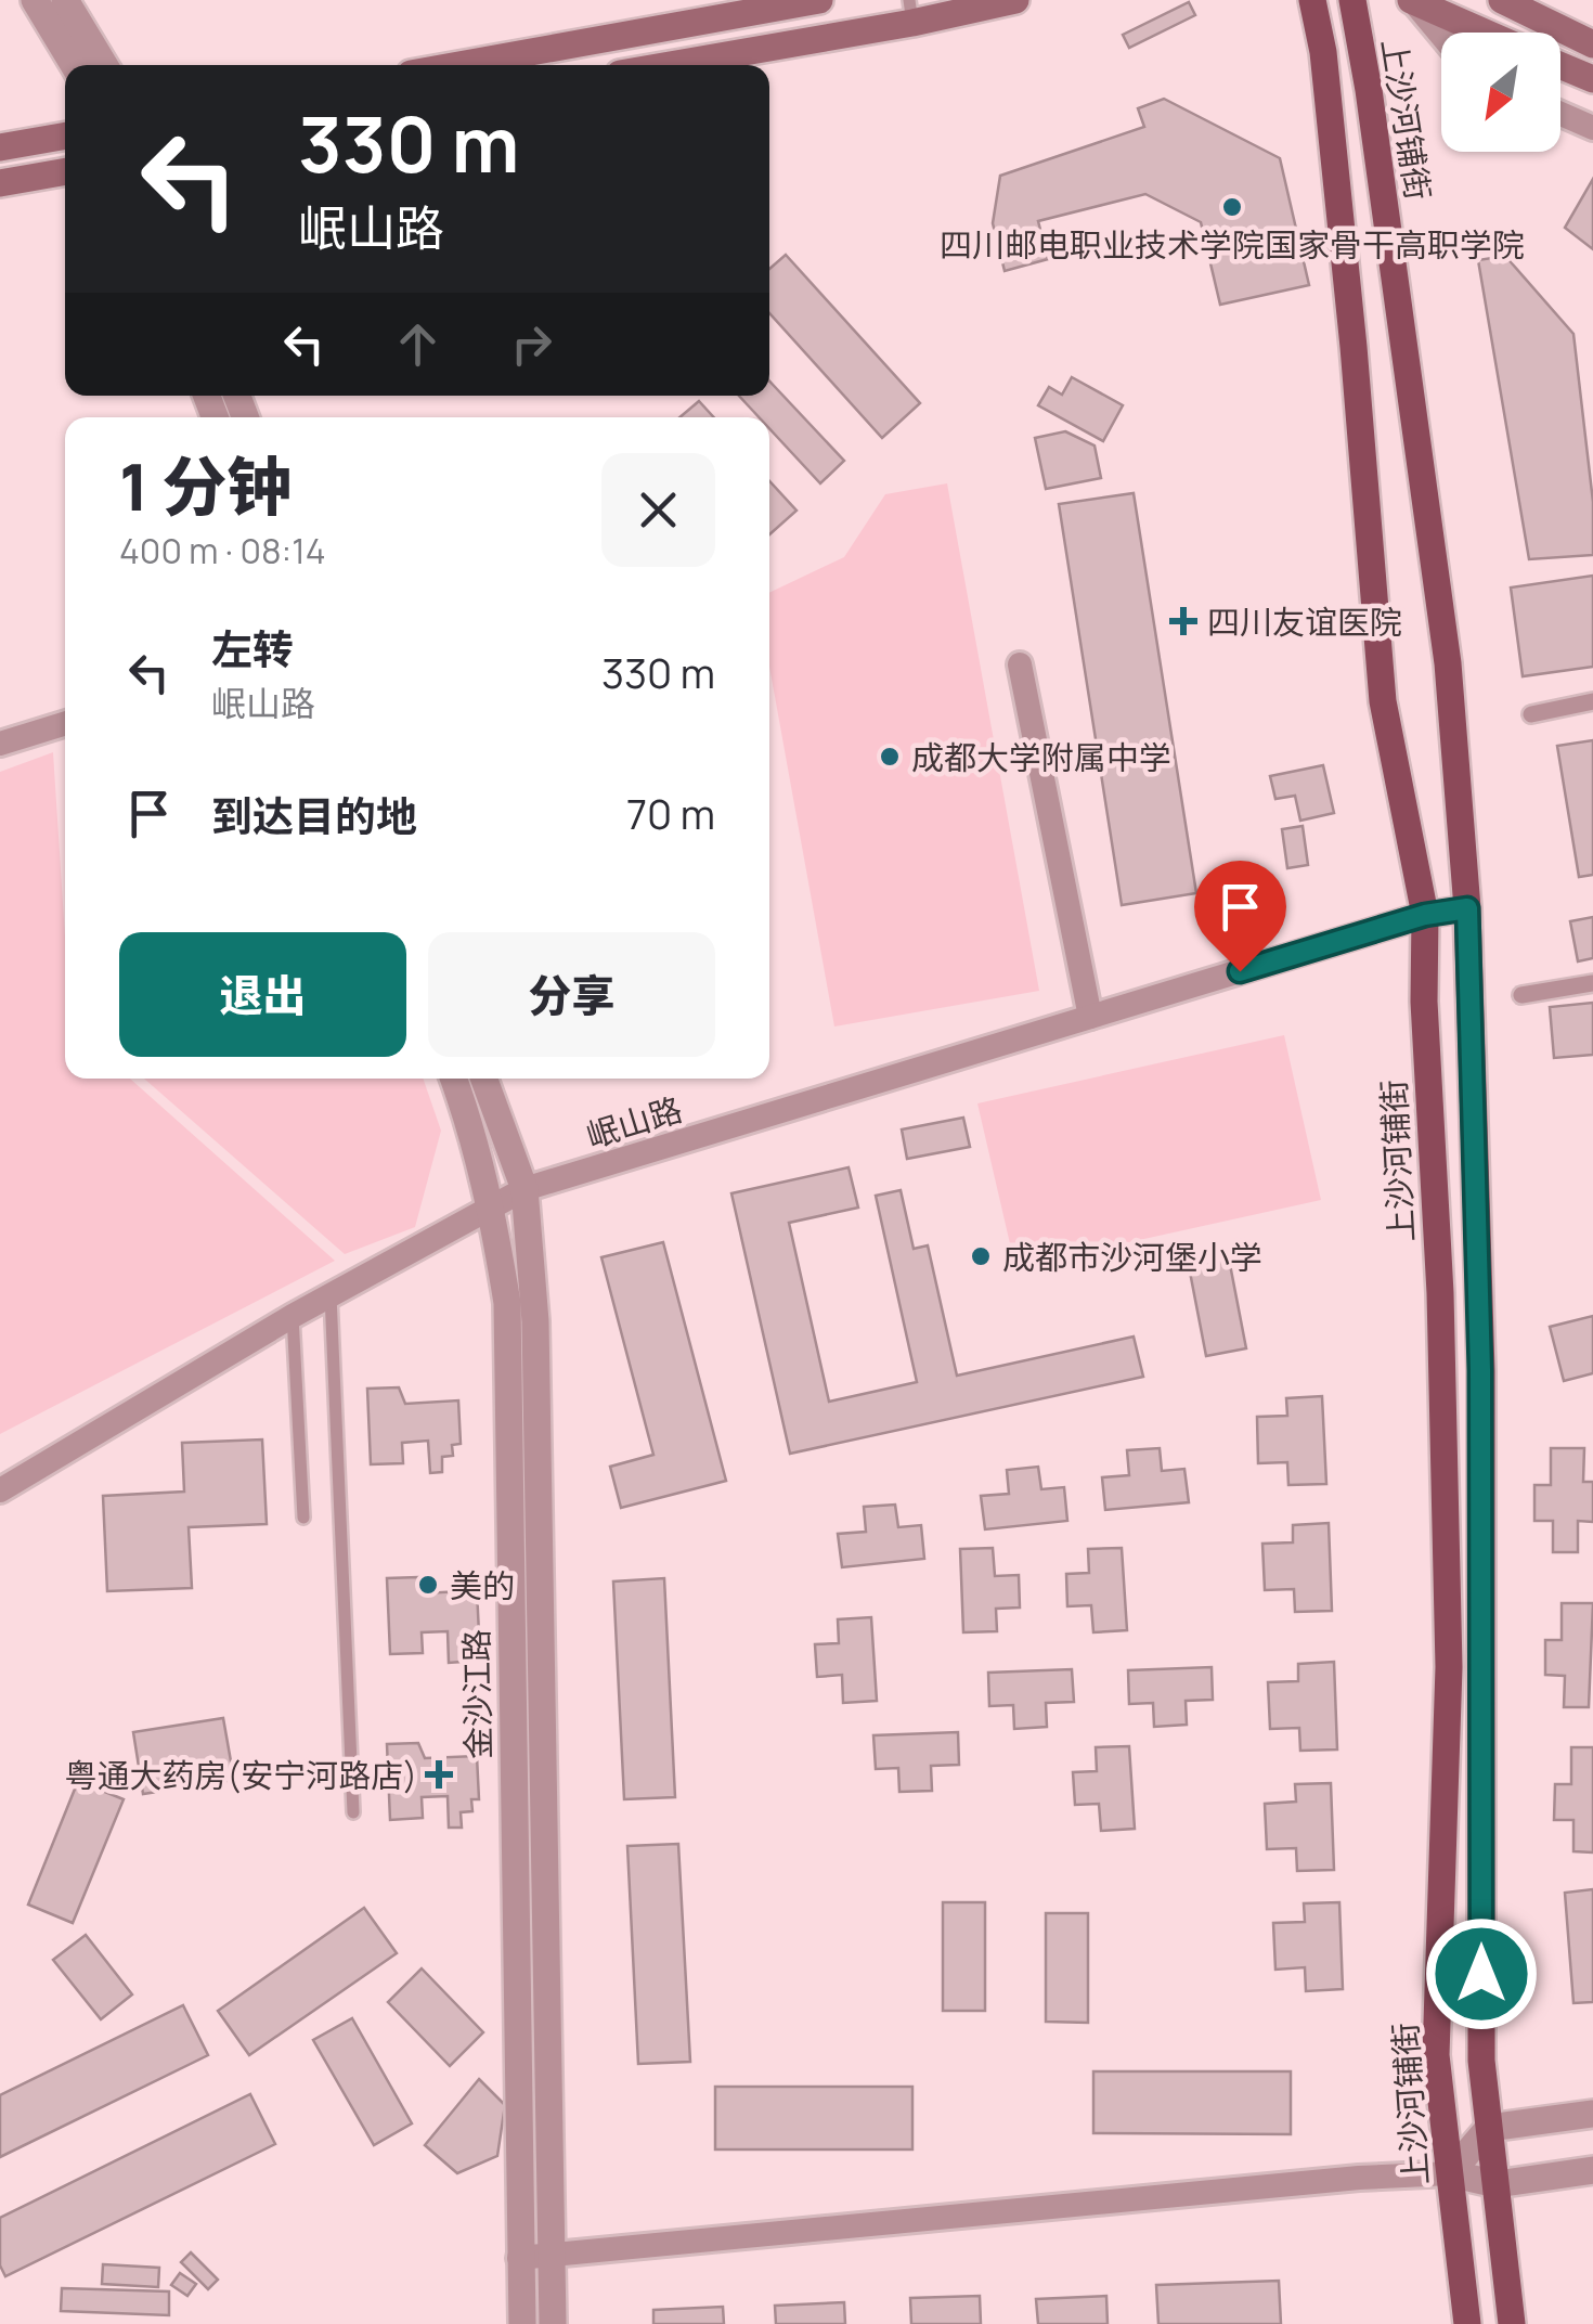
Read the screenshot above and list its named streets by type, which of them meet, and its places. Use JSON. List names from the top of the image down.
{
  "streets": {
    "main road": ["上沙河铺街"],
    "street": ["岷山路", "金沙江路"]
  },
  "crossings": [
    ["上沙河铺街", "岷山路"],
    ["岷山路", "金沙江路"]
  ],
  "places": {
    "other": [
      "四川邮电职业技术学院国家骨干高职学院",
      "成都大学附属中学",
      "成都市沙河堡小学",
      "美的"
    ],
    "health": ["四川友谊医院", "粤通大药房(安宁河路店)"]
  },
  "north": "bottom left",
  "page": {
    "turn": ["330 m", "岷山路"],
    "heading": ["1 分钟", "400 m · 08:14"],
    "list": [
      {
        "name": "左转",
        "note": "岷山路",
        "value": "330 m"
      },
      {
        "name": "到达目的地",
        "value": "70 m"
      }
    ],
    "buttons": ["退出", "分享"]
  }
}
